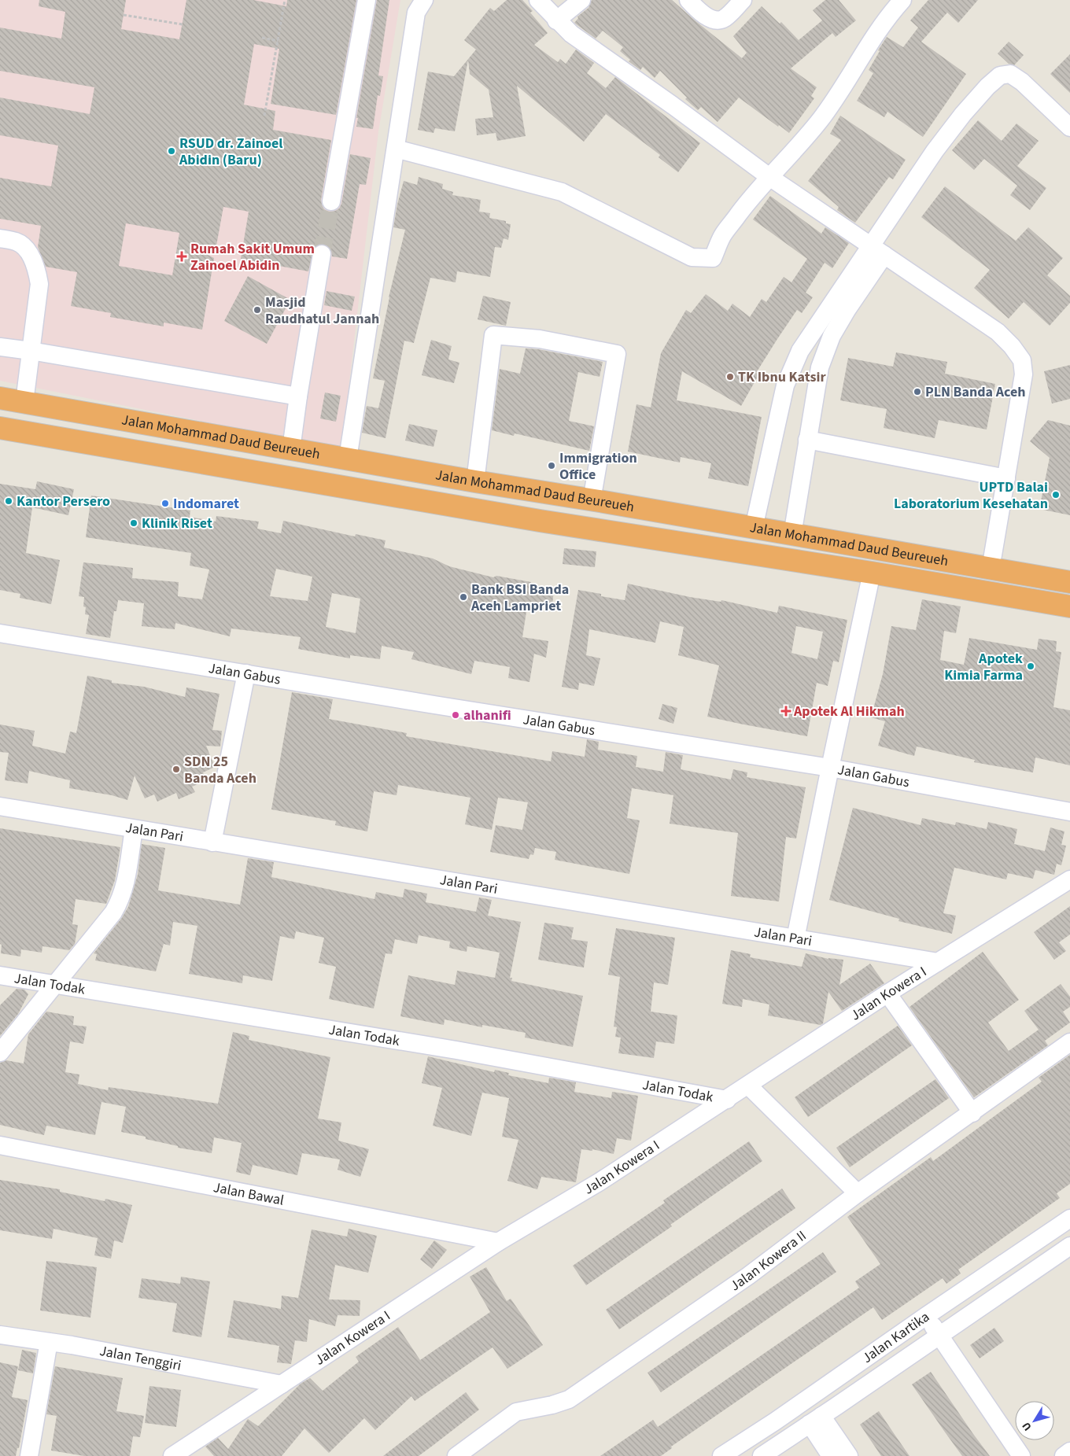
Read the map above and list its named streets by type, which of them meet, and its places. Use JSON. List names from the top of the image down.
{
  "streets": {
    "highway": ["Jalan Mohammad Daud Beureueh"],
    "street": [
      "Jalan Gabus",
      "Jalan Pari",
      "Jalan Todak",
      "Jalan Kowera I",
      "Jalan Bawal",
      "Jalan Kowera II",
      "Jalan Kartika",
      "Jalan Tenggiri"
    ]
  },
  "crossings": [
    ["Jalan Pari", "Jalan Kowera I"],
    ["Jalan Todak", "Jalan Kowera I"],
    ["Jalan Kowera I", "Jalan Bawal"],
    ["Jalan Kowera I", "Jalan Tenggiri"]
  ],
  "places": {
    "other": [
      "RSUD dr. Zainoel Abidin (Baru)",
      "Masjid Raudhatul Jannah",
      "TK Ibnu Katsir",
      "PLN Banda Aceh",
      "Immigration Office",
      "UPTD Balai Laboratorium Kesehatan",
      "Kantor Persero",
      "Indomaret",
      "Klinik Riset",
      "Bank BSI Banda Aceh Lampriet",
      "Apotek Kimia Farma",
      "alhanifi",
      "SDN 25 Banda Aceh"
    ],
    "health": ["Rumah Sakit Umum Zainoel Abidin", "Apotek Al Hikmah"]
  },
  "north": "bottom left"
}
